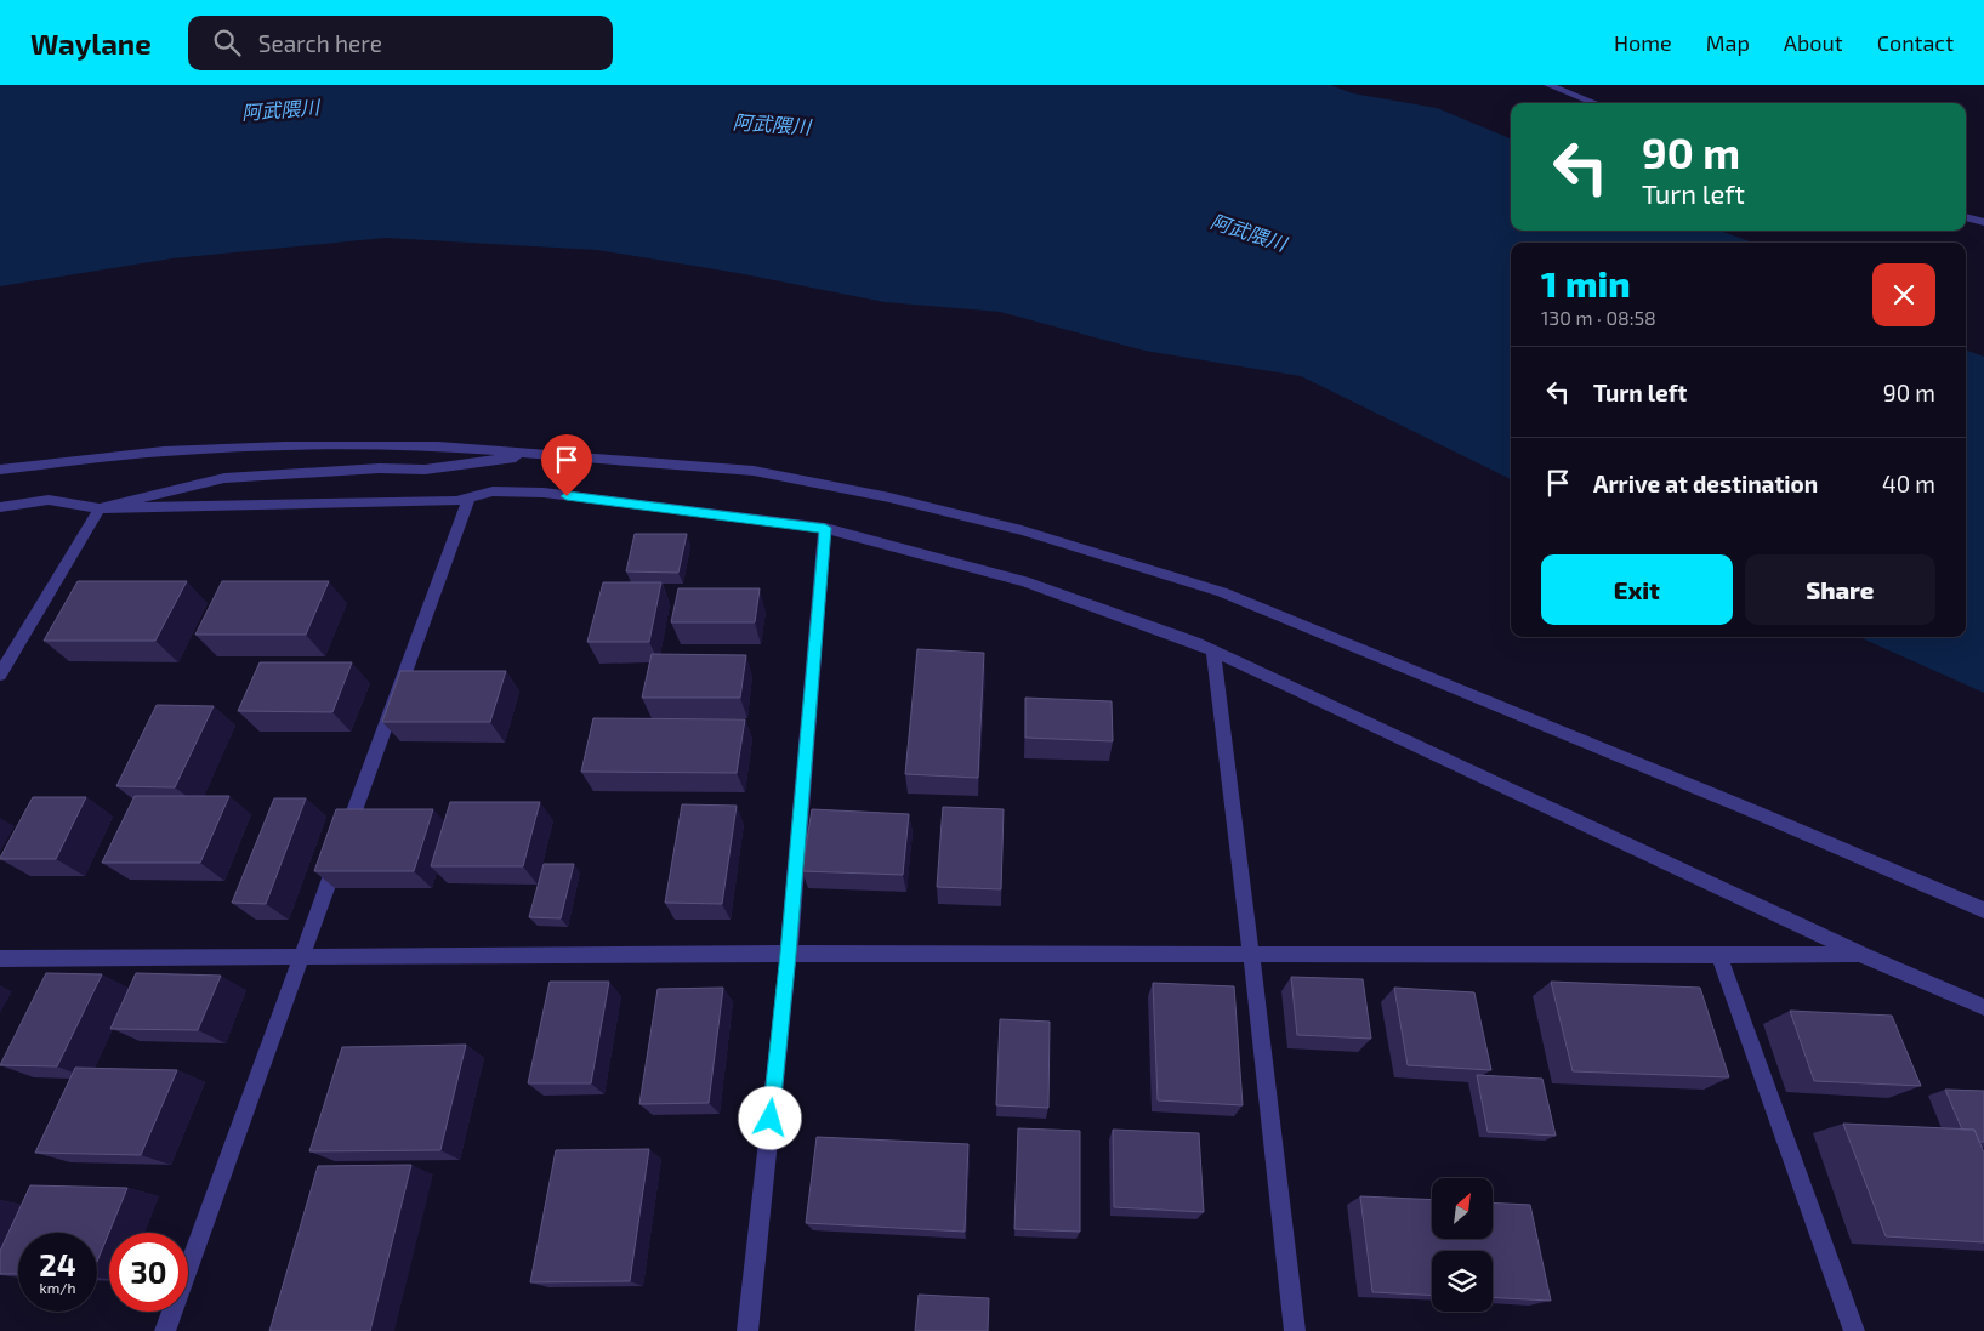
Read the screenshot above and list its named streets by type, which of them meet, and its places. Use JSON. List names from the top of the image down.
{
  "water": ["阿武隈川"],
  "north": "top right",
  "page": {
    "header": "Waylane",
    "search": "Search here",
    "nav": [
      "Home",
      "Map",
      "About",
      "Contact"
    ],
    "turn": ["90 m", "Turn left"],
    "heading": ["1 min", "130 m · 08:58"],
    "list": [
      {
        "name": "Turn left",
        "value": "90 m"
      },
      {
        "name": "Arrive at destination",
        "value": "40 m"
      }
    ],
    "buttons": ["Exit", "Share"],
    "speed": "24 km/h",
    "limit": "30"
  }
}
